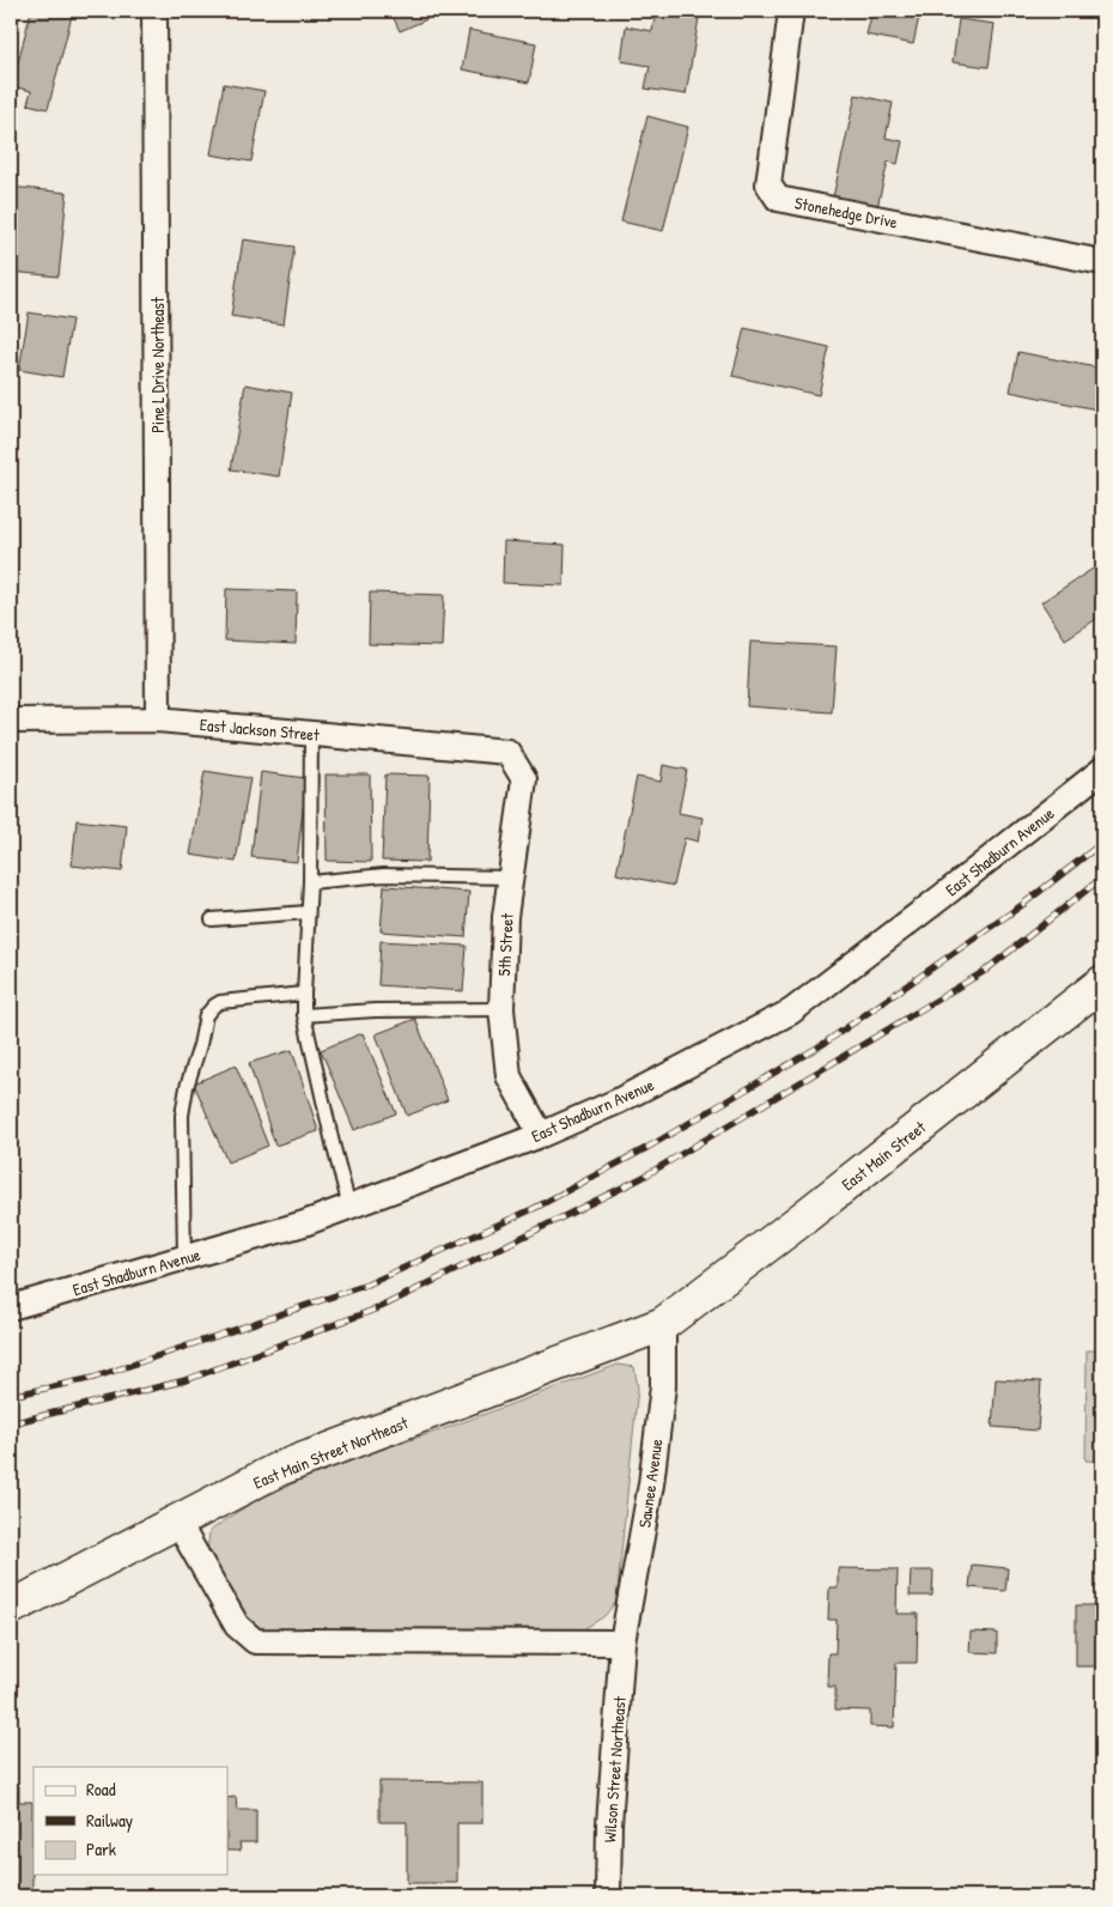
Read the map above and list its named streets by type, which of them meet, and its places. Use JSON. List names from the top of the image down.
{
  "streets": {
    "street": [
      "Stonehedge Drive",
      "Pine L Drive Northeast",
      "East Jackson Street",
      "East Shadburn Avenue",
      "5th Street",
      "East Main Street",
      "East Main Street Northeast",
      "Sawnee Avenue",
      "Wilson Street Northeast"
    ]
  },
  "crossings": [
    ["Pine L Drive Northeast", "East Jackson Street"],
    ["East Jackson Street", "5th Street"],
    ["East Shadburn Avenue", "5th Street"],
    ["East Main Street", "East Main Street Northeast"],
    ["East Main Street", "Sawnee Avenue"],
    ["East Main Street Northeast", "Sawnee Avenue"],
    ["Sawnee Avenue", "Wilson Street Northeast"]
  ],
  "legend": ["Road", "Railway", "Park"]
}
